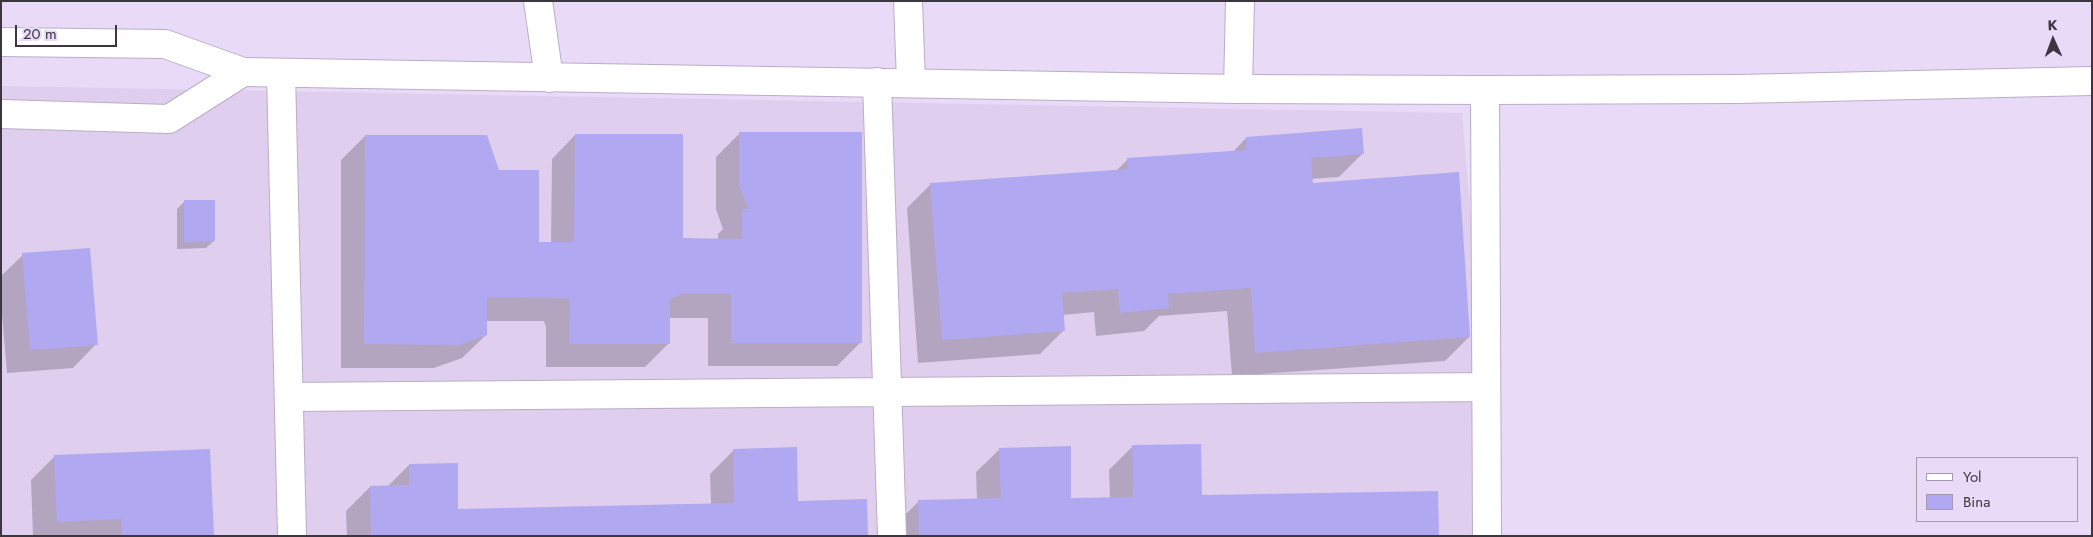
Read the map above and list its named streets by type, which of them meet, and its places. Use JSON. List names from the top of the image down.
{
  "legend": ["Yol", "Bina"],
  "scale_bar": "20 m",
  "north": "top"
}
